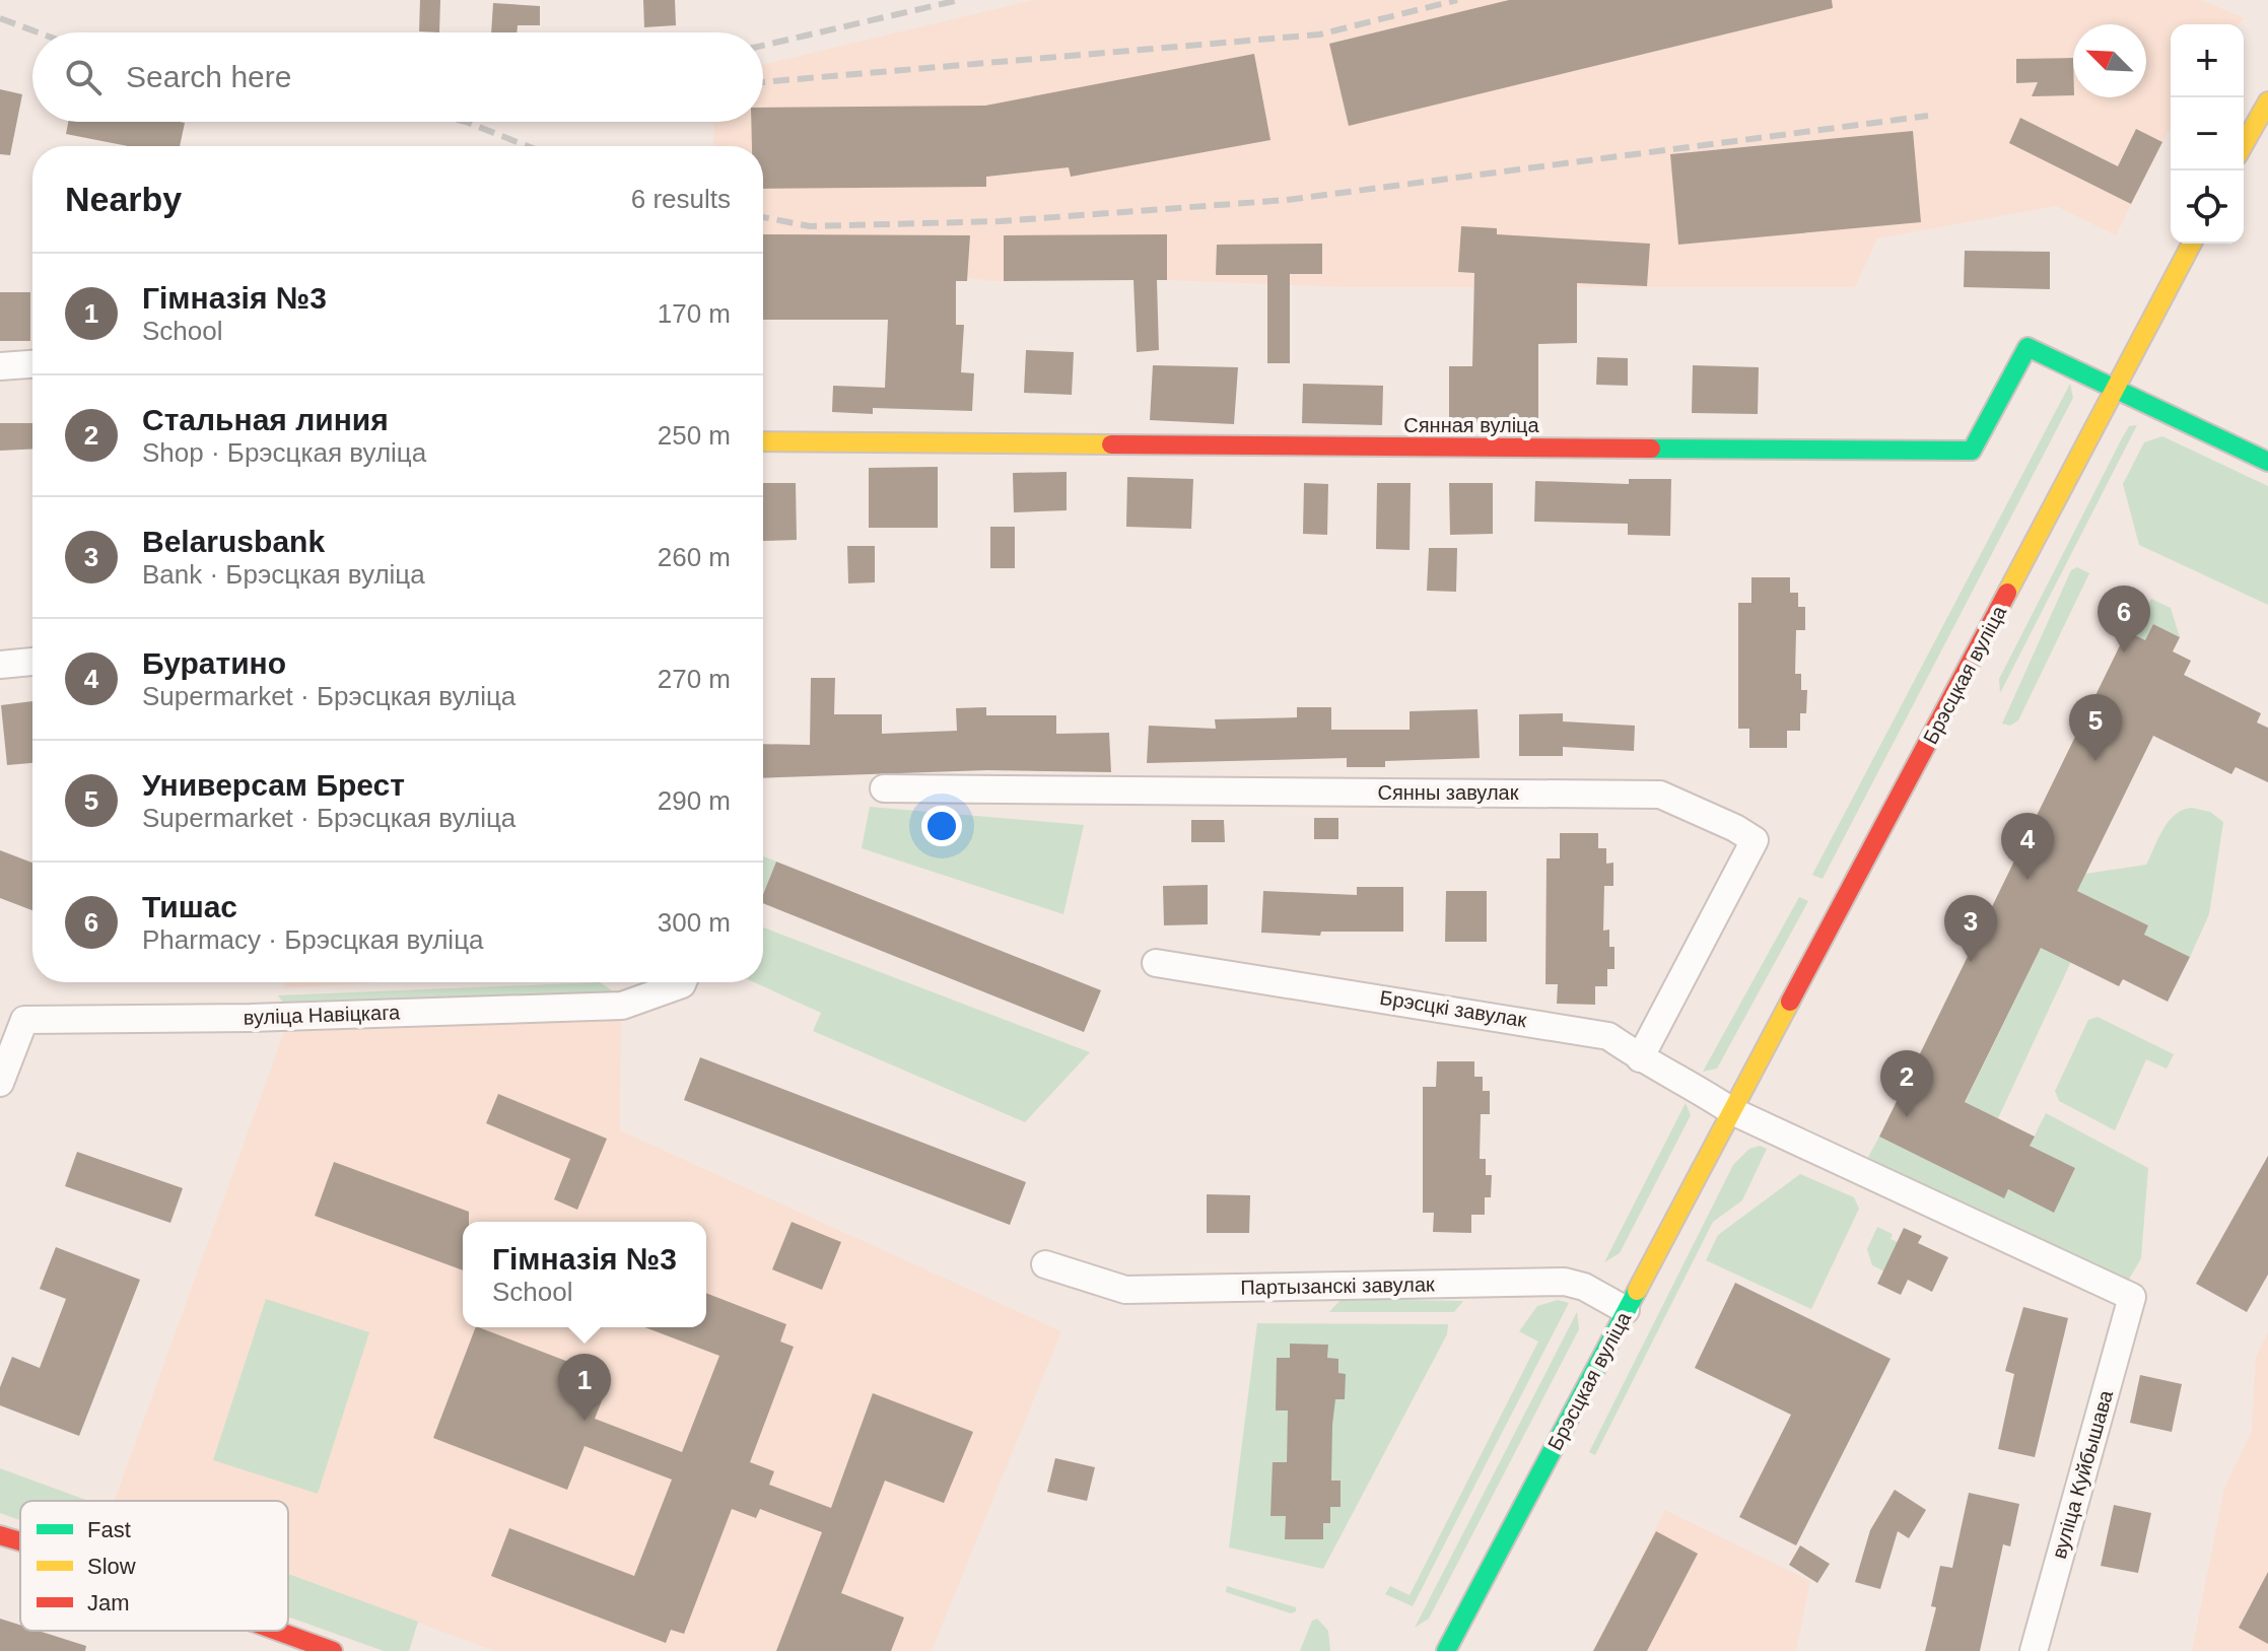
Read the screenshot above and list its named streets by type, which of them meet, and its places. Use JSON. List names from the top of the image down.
{
  "streets": {
    "street": [
      "Сянная вуліца",
      "Брэсцкая вуліца",
      "Сянны завулак",
      "Брэсцкі завулак",
      "вуліца Навіцкага",
      "Партызанскі завулак",
      "вуліца Куйбышава"
    ]
  },
  "crossings": [
    ["Сянная вуліца", "Брэсцкая вуліца"],
    ["Брэсцкая вуліца", "Брэсцкі завулак"],
    ["Брэсцкая вуліца", "Партызанскі завулак"],
    ["Брэсцкая вуліца", "вуліца Куйбышава"],
    ["Сянны завулак", "Брэсцкі завулак"],
    ["Брэсцкі завулак", "вуліца Куйбышава"]
  ],
  "legend": ["Fast", "Slow", "Jam"],
  "north": "top left",
  "page": {
    "map_buttons": ["+", "−"],
    "search": "Search here",
    "heading": ["Nearby", "6 results"],
    "list": [
      {
        "mark": "1",
        "name": "Гімназія №3",
        "note": "School",
        "value": "170 m"
      },
      {
        "mark": "2",
        "name": "Стальная линия",
        "note": "Shop · Брэсцкая вуліца",
        "value": "250 m"
      },
      {
        "mark": "3",
        "name": "Belarusbank",
        "note": "Bank · Брэсцкая вуліца",
        "value": "260 m"
      },
      {
        "mark": "4",
        "name": "Буратино",
        "note": "Supermarket · Брэсцкая вуліца",
        "value": "270 m"
      },
      {
        "mark": "5",
        "name": "Универсам Брест",
        "note": "Supermarket · Брэсцкая вуліца",
        "value": "290 m"
      },
      {
        "mark": "6",
        "name": "Тишас",
        "note": "Pharmacy · Брэсцкая вуліца",
        "value": "300 m"
      }
    ],
    "pins": [
      "6",
      "5",
      "4",
      "3",
      "2",
      "1"
    ],
    "popup": ["Гімназія №3", "School"]
  }
}
